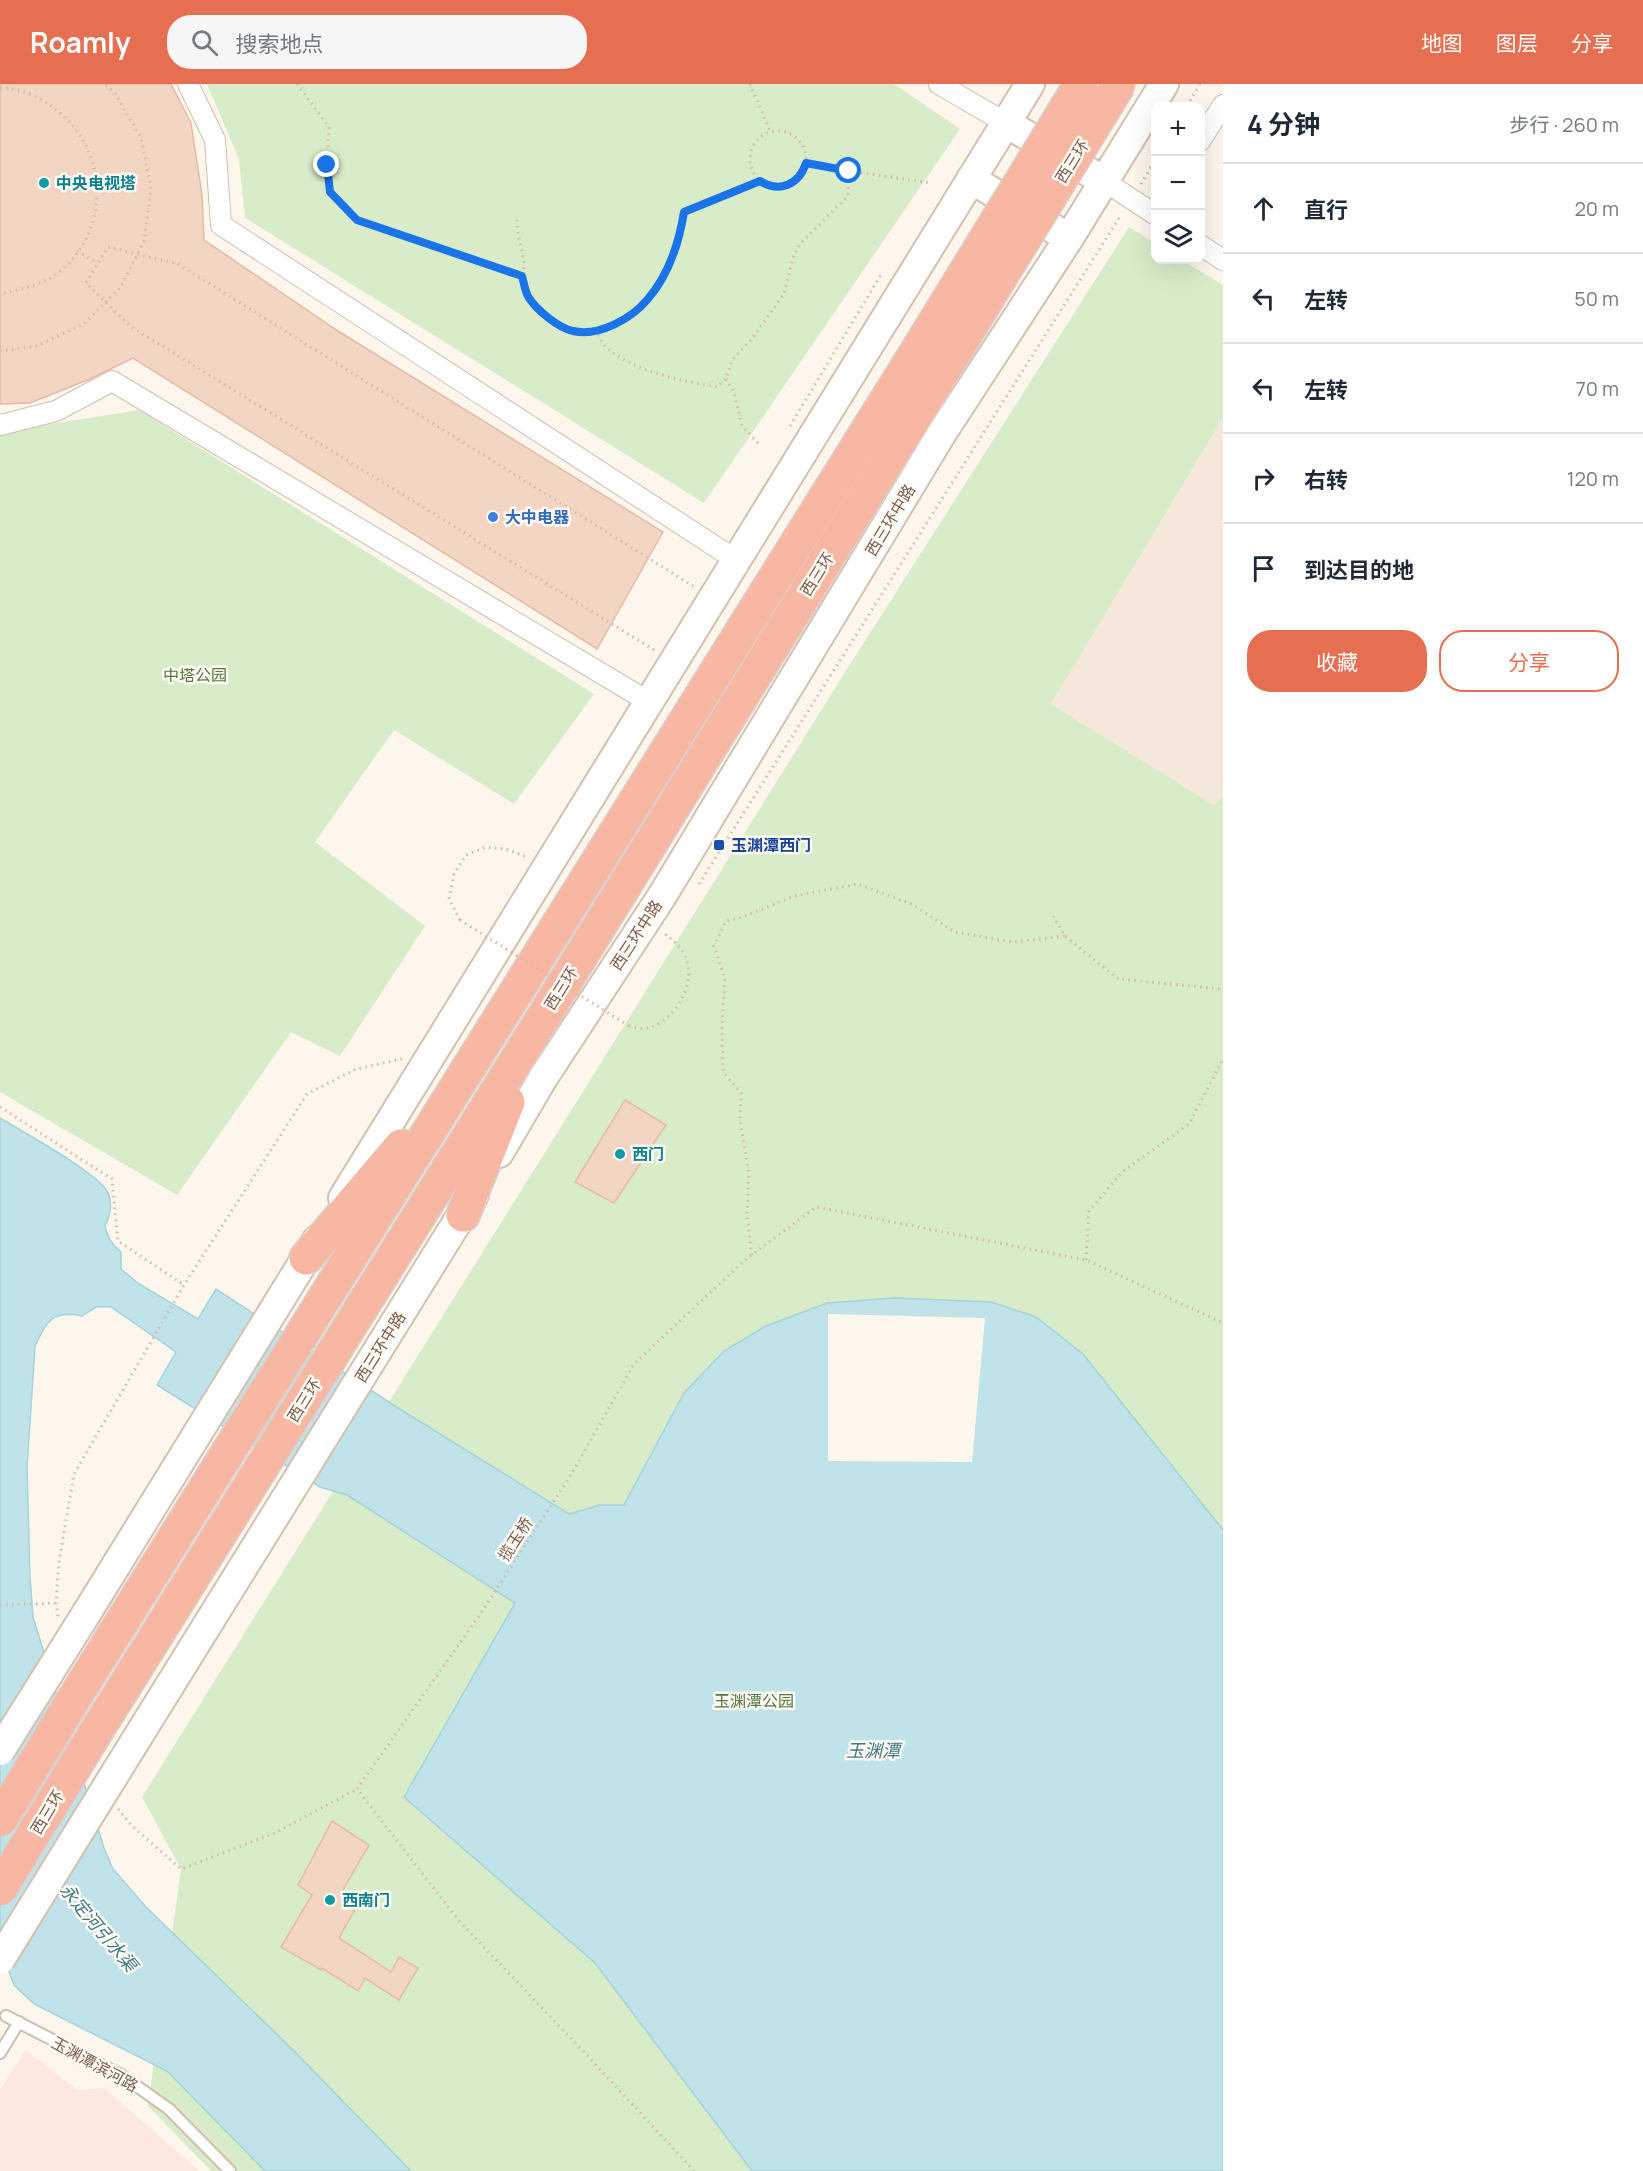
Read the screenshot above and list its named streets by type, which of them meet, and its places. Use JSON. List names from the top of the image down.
{
  "streets": {
    "highway": ["西三环"],
    "street": ["西三环中路"],
    "lane": ["玉渊潭滨河路"],
    "path": ["揽玉桥"]
  },
  "water": ["玉渊潭", "永定河引水渠"],
  "parks": ["中塔公园", "玉渊潭公园"],
  "places": {
    "other": [
      "中央电视塔",
      "大中电器",
      "西门",
      "西南门"
    ],
    "transit": ["玉渊潭西门"]
  },
  "page": {
    "header": "Roamly",
    "search": "搜索地点",
    "nav": ["地图", "图层", "分享"],
    "heading": ["4 分钟", "步行 · 260 m"],
    "map_buttons": ["+", "−"],
    "list": [
      ["直行", "20 m"],
      ["左转", "50 m"],
      ["左转", "70 m"],
      ["右转", "120 m"],
      "到达目的地"
    ],
    "buttons": ["收藏", "分享"]
  }
}
